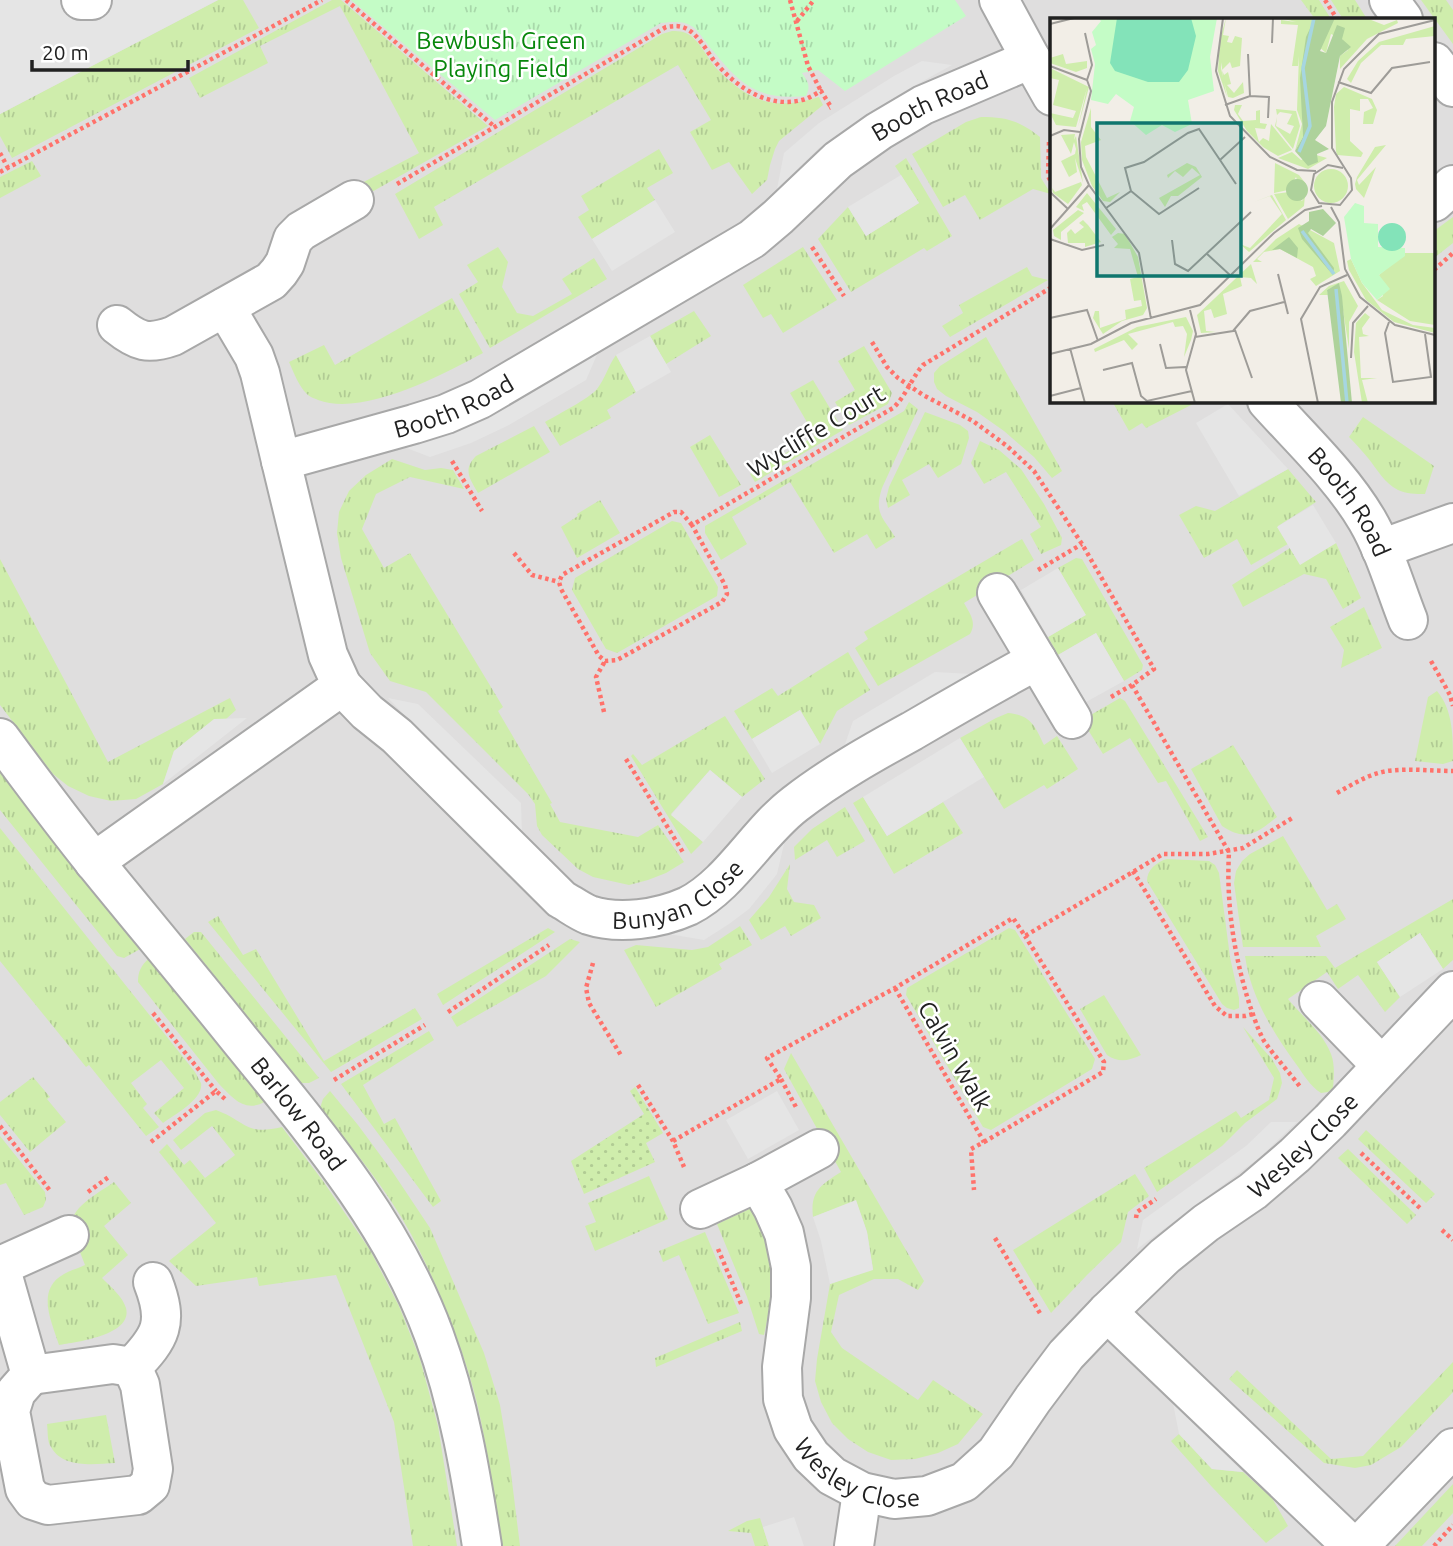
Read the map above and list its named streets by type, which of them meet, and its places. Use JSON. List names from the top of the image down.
{
  "streets": {
    "street": [
      "Booth Road",
      "Bunyan Close",
      "Barlow Road",
      "Wesley Close"
    ],
    "path": ["Wycliffe Court", "Calvin Walk"]
  },
  "parks": ["Bewbush Green Playing Field"],
  "scale_bar": "20 m"
}
